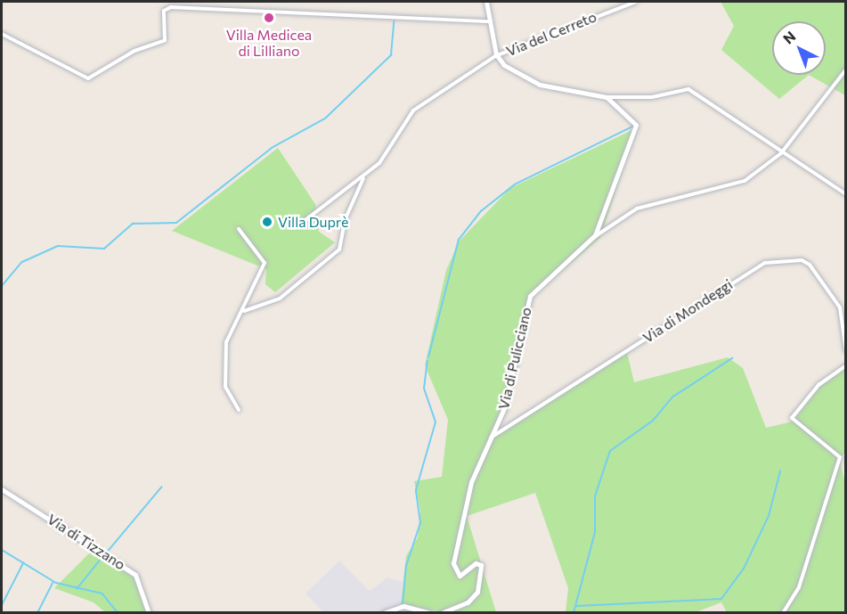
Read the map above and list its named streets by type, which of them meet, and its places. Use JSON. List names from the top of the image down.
{
  "streets": {
    "street": [
      "Via del Cerreto",
      "Via di Mondeggi",
      "Via di Pulicciano",
      "Via di Tizzano"
    ]
  },
  "crossings": [
    ["Via del Cerreto", "Via di Pulicciano"],
    ["Via di Mondeggi", "Via di Pulicciano"]
  ],
  "places": ["Villa Medicea di Lilliano", "Villa Duprè"],
  "north": "top left"
}
